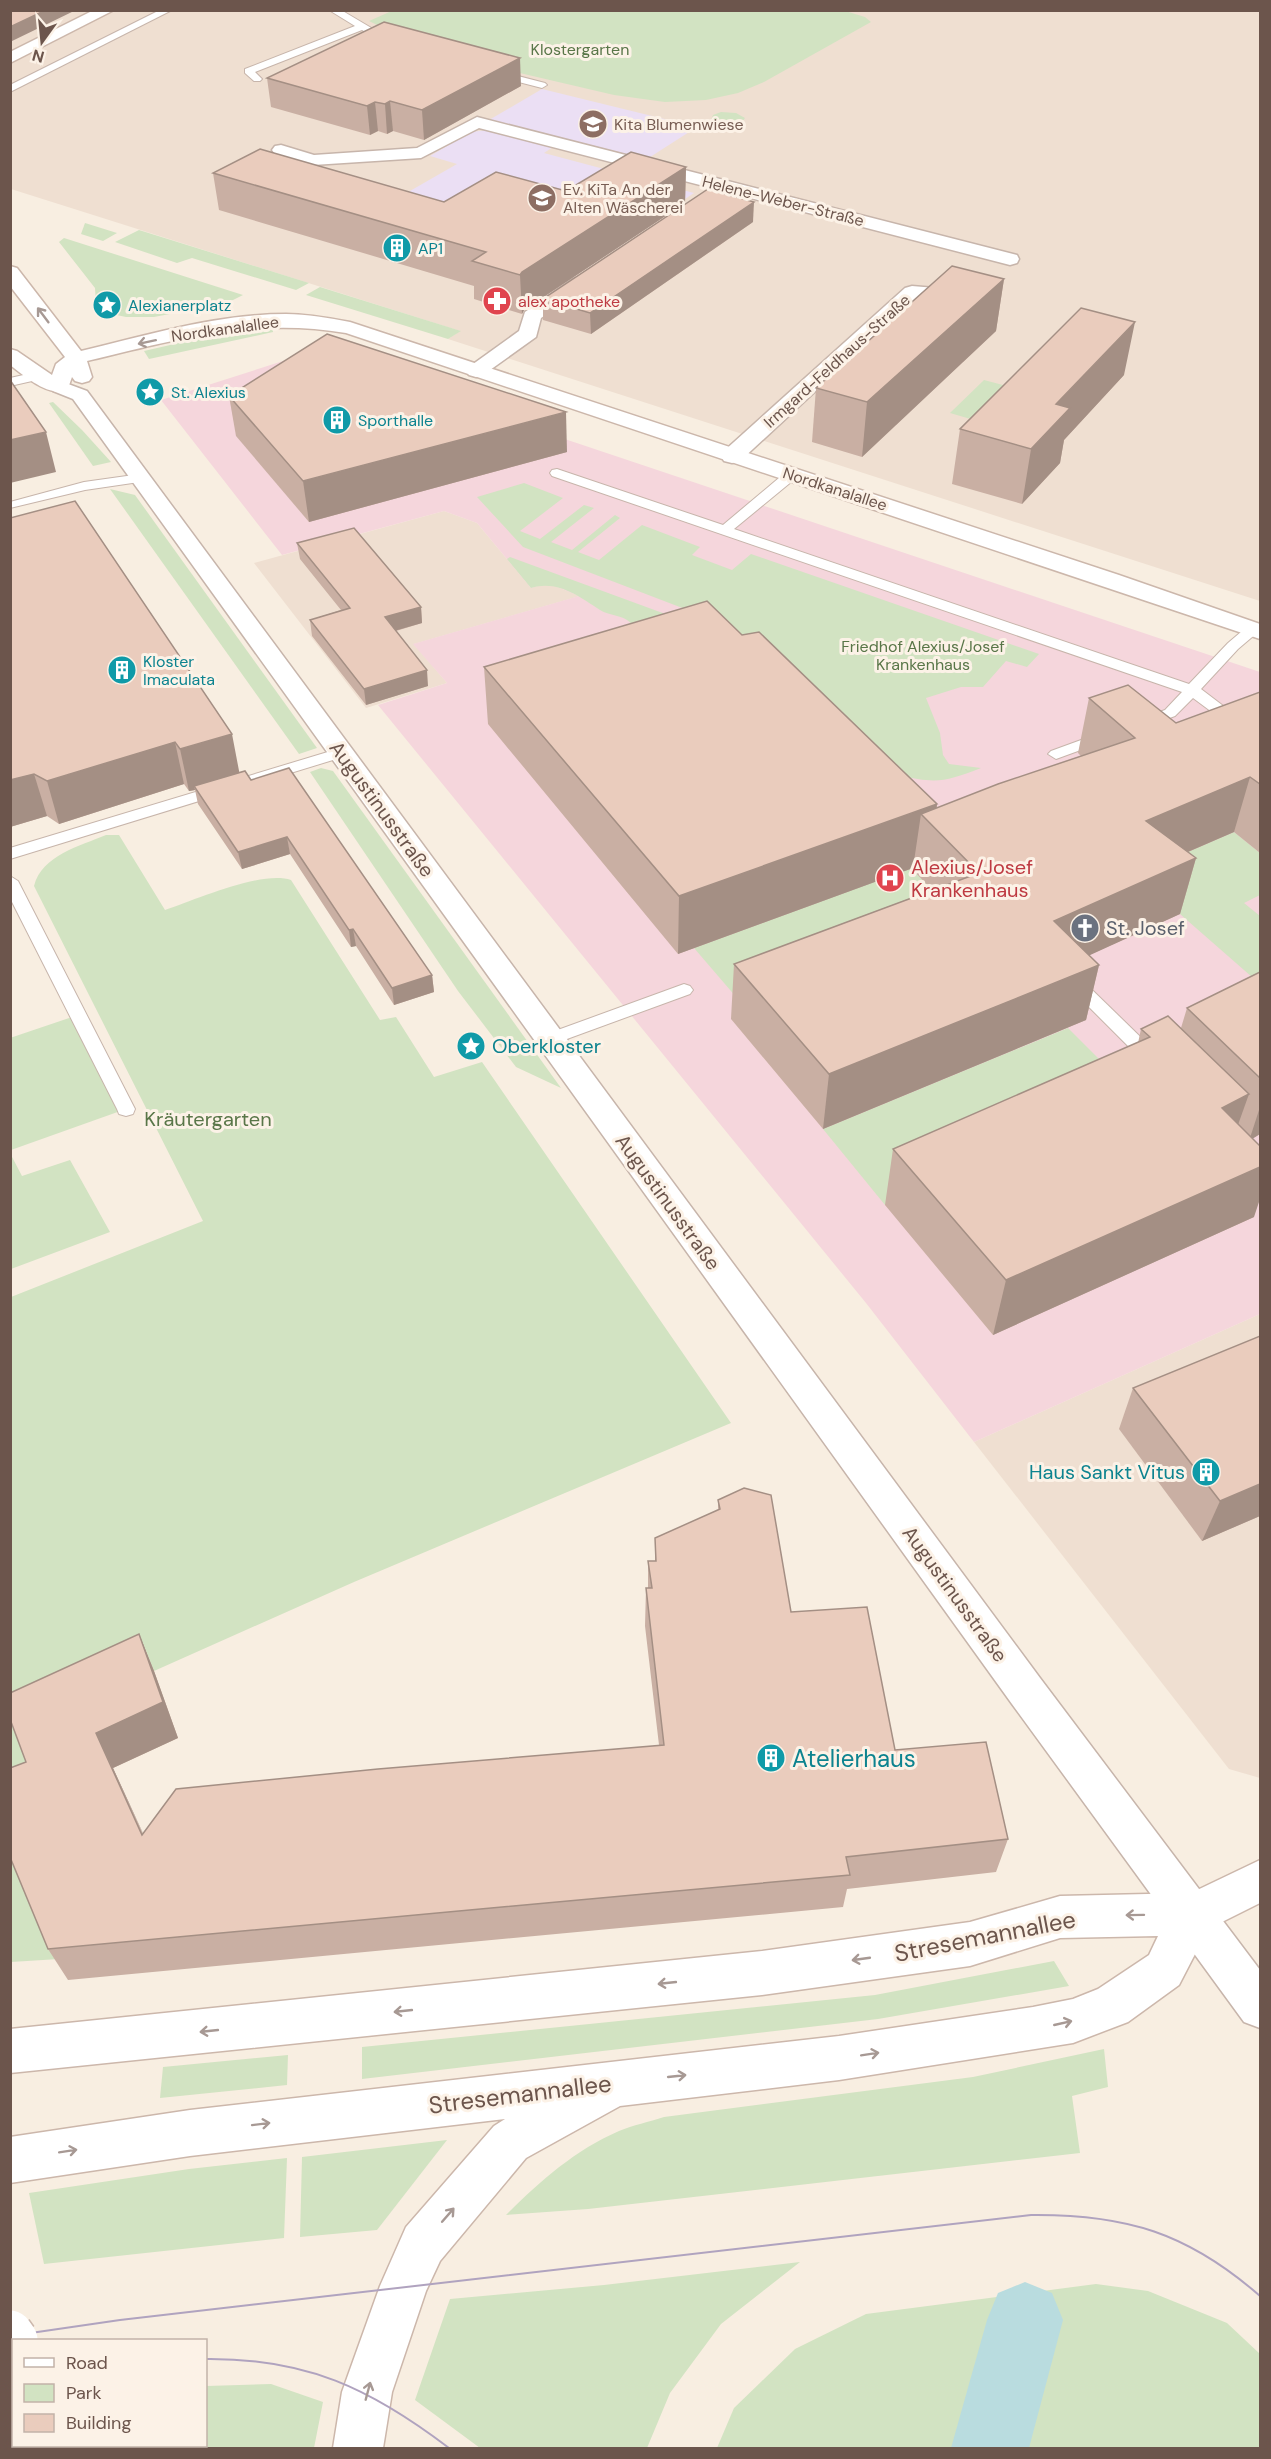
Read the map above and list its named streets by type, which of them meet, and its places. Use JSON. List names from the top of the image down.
{
  "streets": {
    "street": [
      "Helene-Weber-Straße",
      "Nordkanalallee",
      "Irmgard-Feldhaus-Straße",
      "Augustinusstraße",
      "Stresemannallee"
    ]
  },
  "crossings": [
    ["Nordkanalallee", "Irmgard-Feldhaus-Straße"],
    ["Nordkanalallee", "Augustinusstraße"],
    ["Augustinusstraße", "Stresemannallee"]
  ],
  "parks": ["Klostergarten", "Friedhof Alexius/Josef Krankenhaus", "Kräutergarten"],
  "places": {
    "school or university": ["Kita Blumenwiese", "Ev. KiTa An der Alten Wäscherei"],
    "building": [
      "AP1",
      "Sporthalle",
      "Kloster Imaculata",
      "Haus Sankt Vitus",
      "Atelierhaus"
    ],
    "pharmacy": ["alex apotheke"],
    "place": ["Alexianerplatz", "St. Alexius", "Oberkloster"],
    "hospital": ["Alexius/Josef Krankenhaus"],
    "church": ["St. Josef"]
  },
  "legend": ["Road", "Park", "Building"],
  "north": "bottom"
}
